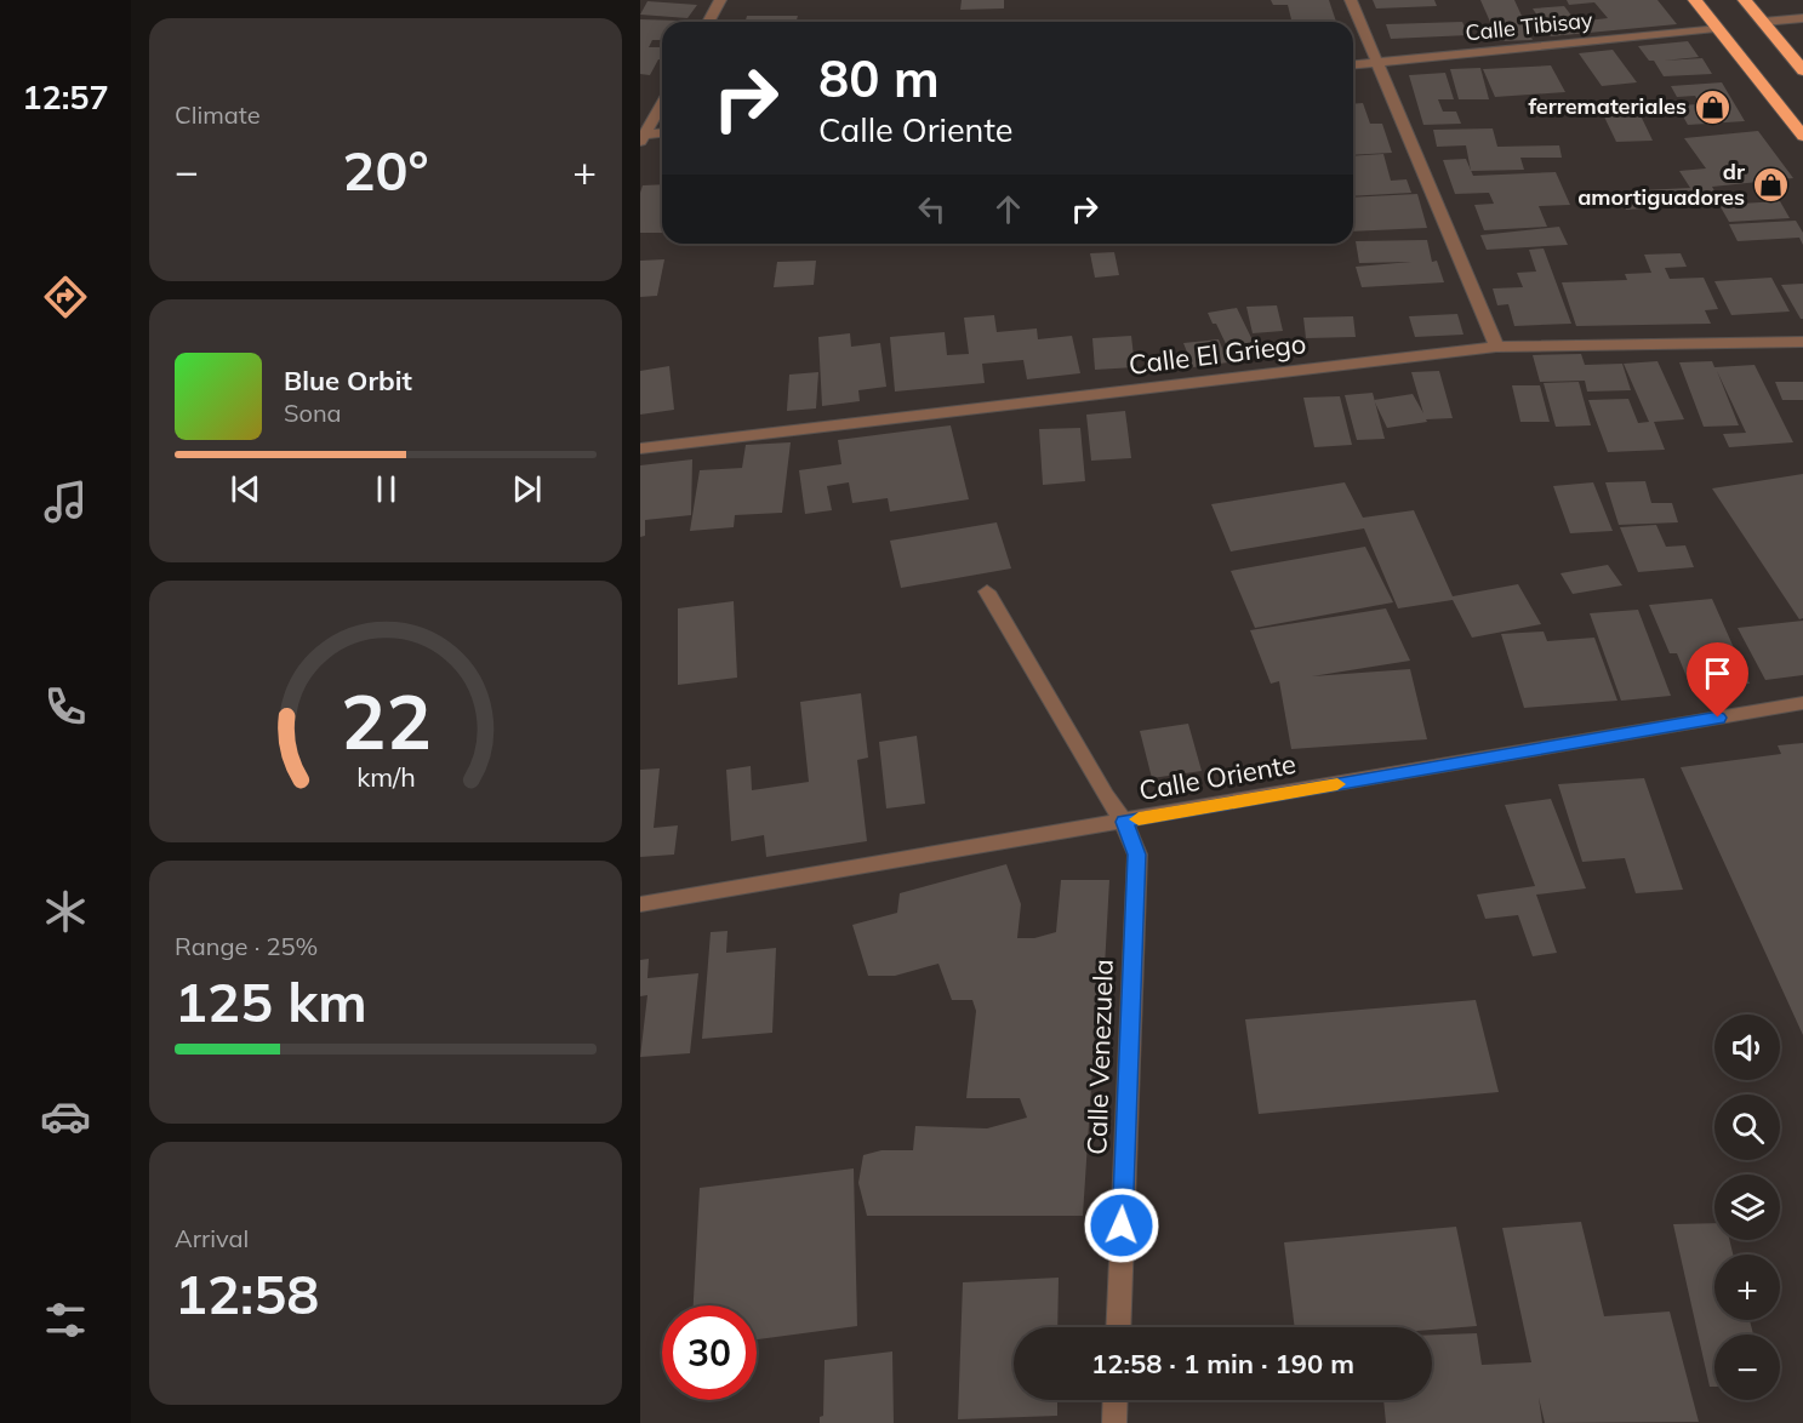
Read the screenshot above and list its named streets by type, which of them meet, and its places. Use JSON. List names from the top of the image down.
{
  "streets": {
    "street": [
      "Calle Tibisay",
      "Calle El Griego",
      "Calle Oriente",
      "Calle Venezuela"
    ]
  },
  "crossings": [
    ["Calle Oriente", "Calle Venezuela"]
  ],
  "places": {
    "shop": ["ferremateriales", "dr amortiguadores"]
  },
  "page": {
    "tabs": "12:57",
    "tile": [
      "Climate",
      ["Range · 25%", "125 km"],
      ["Arrival", "12:58"]
    ],
    "turn": ["80 m", "Calle Oriente"],
    "heat": ["−", "20°", "+"],
    "song": ["Blue Orbit", "Sona"],
    "map_buttons": ["+", "−"],
    "limit": "30",
    "trip": "12:58 · 1 min · 190 m",
    "gauge": ["22", "km/h"]
  }
}
